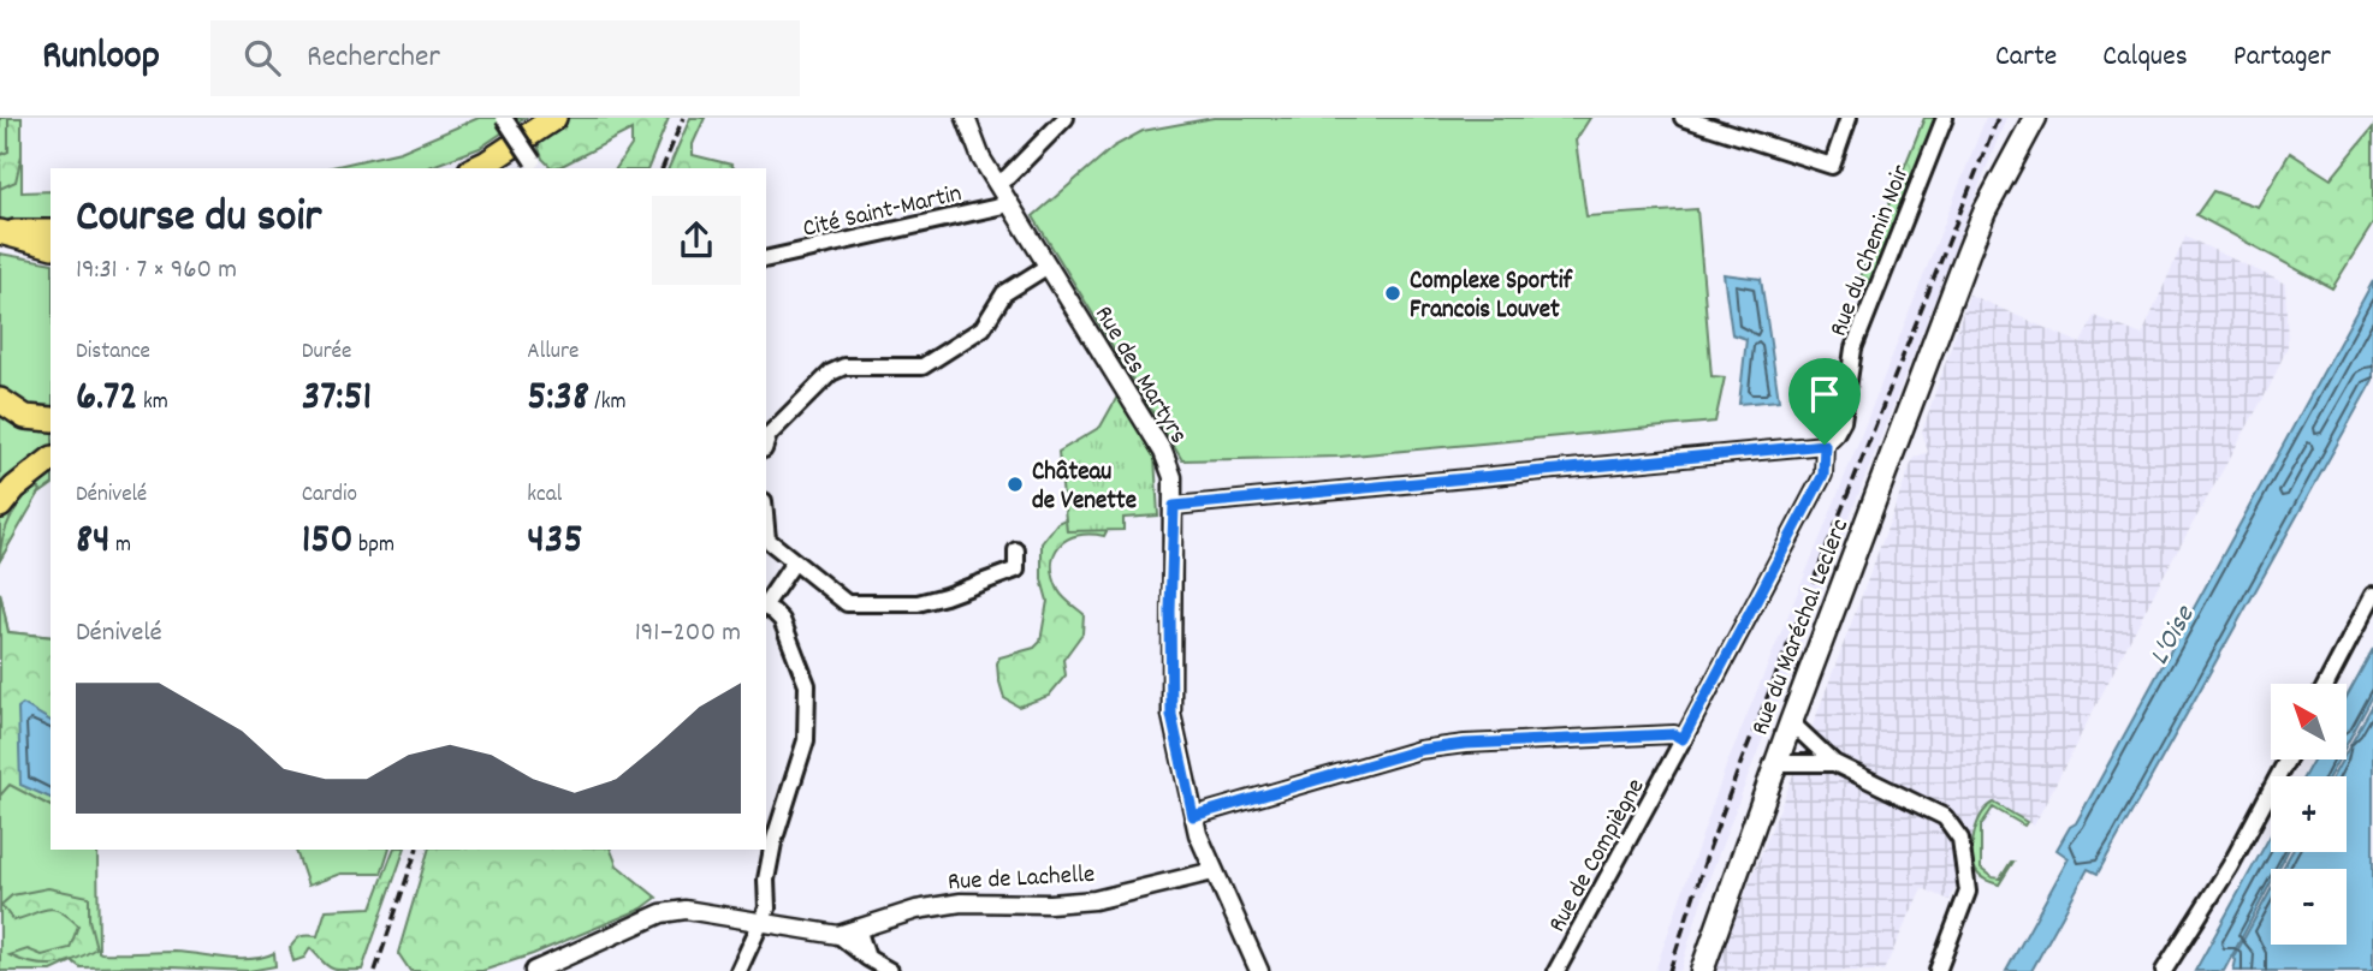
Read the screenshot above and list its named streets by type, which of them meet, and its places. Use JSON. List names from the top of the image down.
{
  "streets": {
    "main road": ["Rue du Maréchal Leclerc"],
    "street": [
      "Cité Saint-Martin",
      "Rue du Chemin Noir",
      "Rue des Martyrs",
      "Rue de Compiègne",
      "Rue de Lachelle"
    ]
  },
  "crossings": [
    ["Cité Saint-Martin", "Rue des Martyrs"],
    ["Rue du Chemin Noir", "Rue de Compiègne"],
    ["Rue des Martyrs", "Rue de Lachelle"]
  ],
  "water": ["L'Oise"],
  "places": ["Complexe Sportif Francois Louvet", "Château de Venette"],
  "north": "top left",
  "page": {
    "header": "Runloop",
    "search": "Rechercher",
    "nav": ["Carte", "Calques", "Partager"],
    "heading": ["Course du soir", "19:31 · 7 × 960 m"],
    "stats": [
      ["Distance", "6.72 km"],
      ["Durée", "37:51"],
      ["Allure", "5:38 /km"],
      ["Dénivelé", "84 m"],
      ["Cardio", "150 bpm"],
      ["kcal", "435"]
    ],
    "chart": ["Dénivelé", "191–200 m"],
    "map_buttons": ["+", "−"]
  }
}
